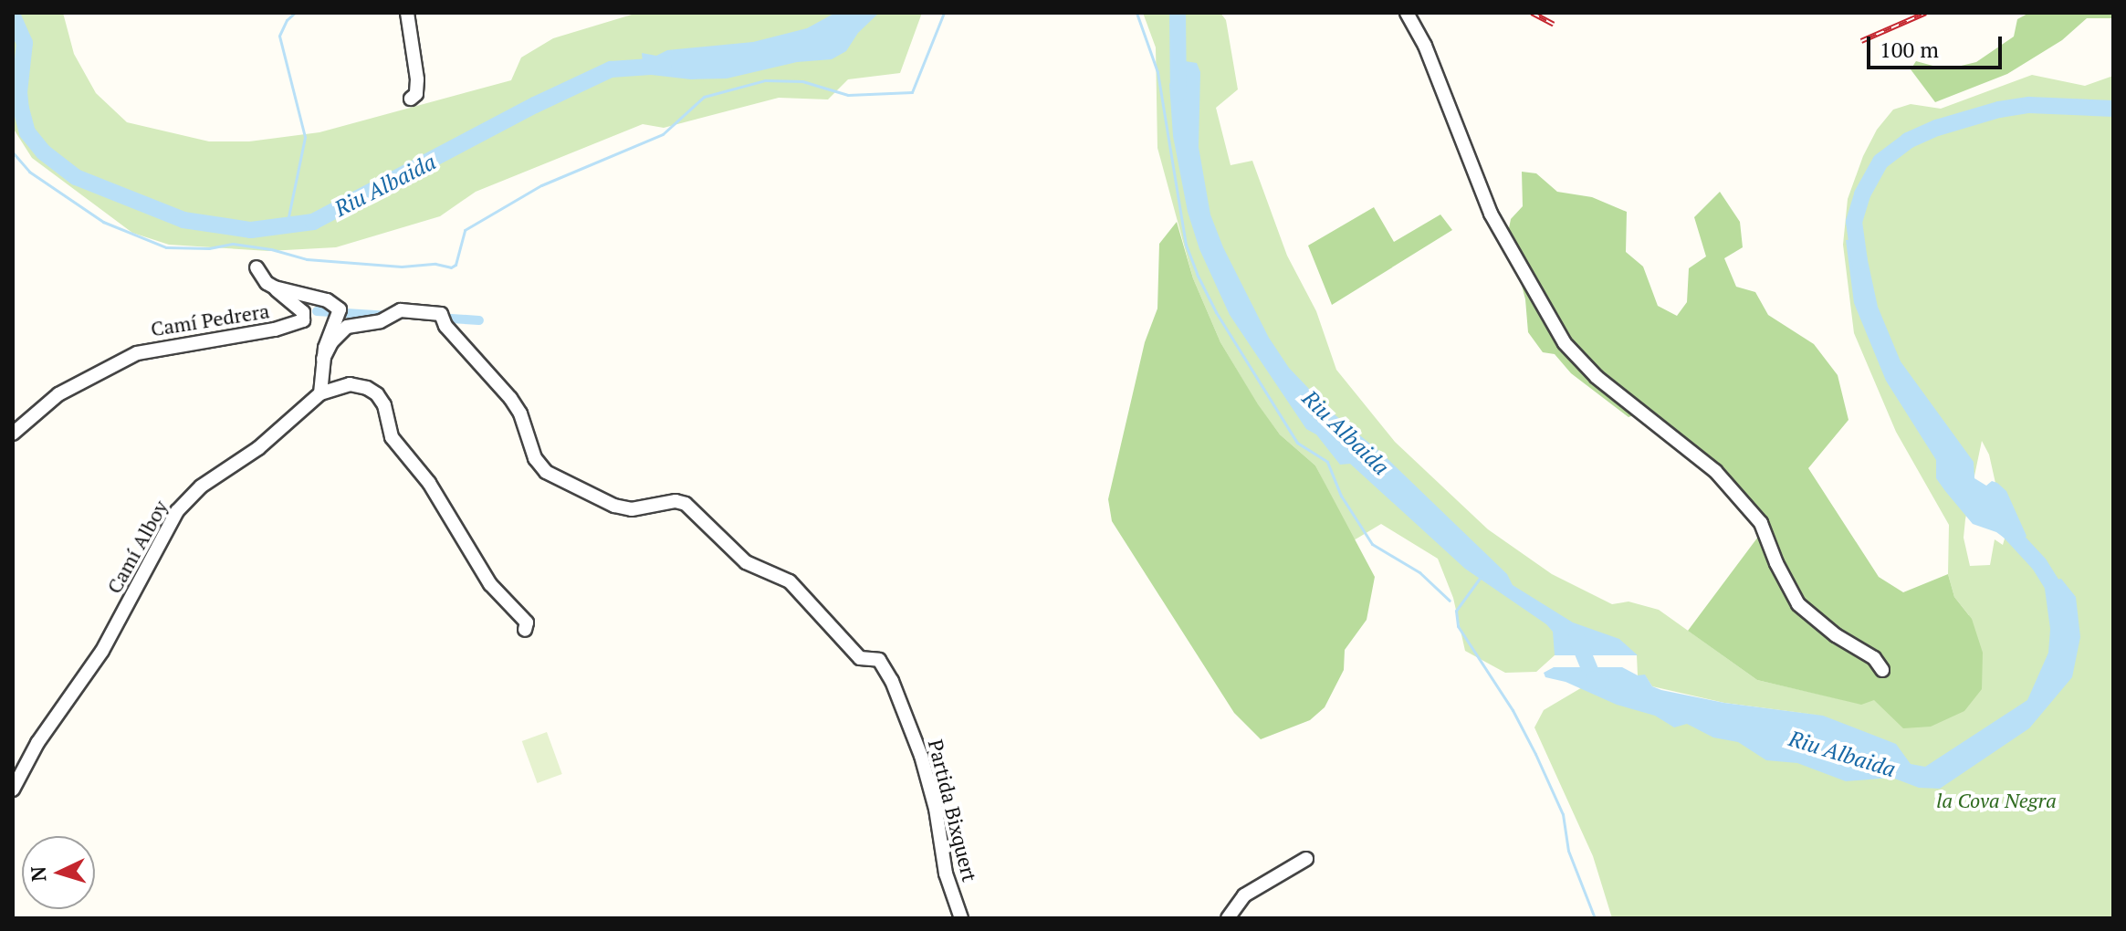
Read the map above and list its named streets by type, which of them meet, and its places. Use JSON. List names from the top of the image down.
{
  "streets": {
    "street": ["Camí Pedrera", "Camí Alboy", "Partida Bixquert"]
  },
  "water": ["Riu Albaida"],
  "parks": ["la Cova Negra"],
  "scale_bar": "100 m",
  "north": "left"
}
